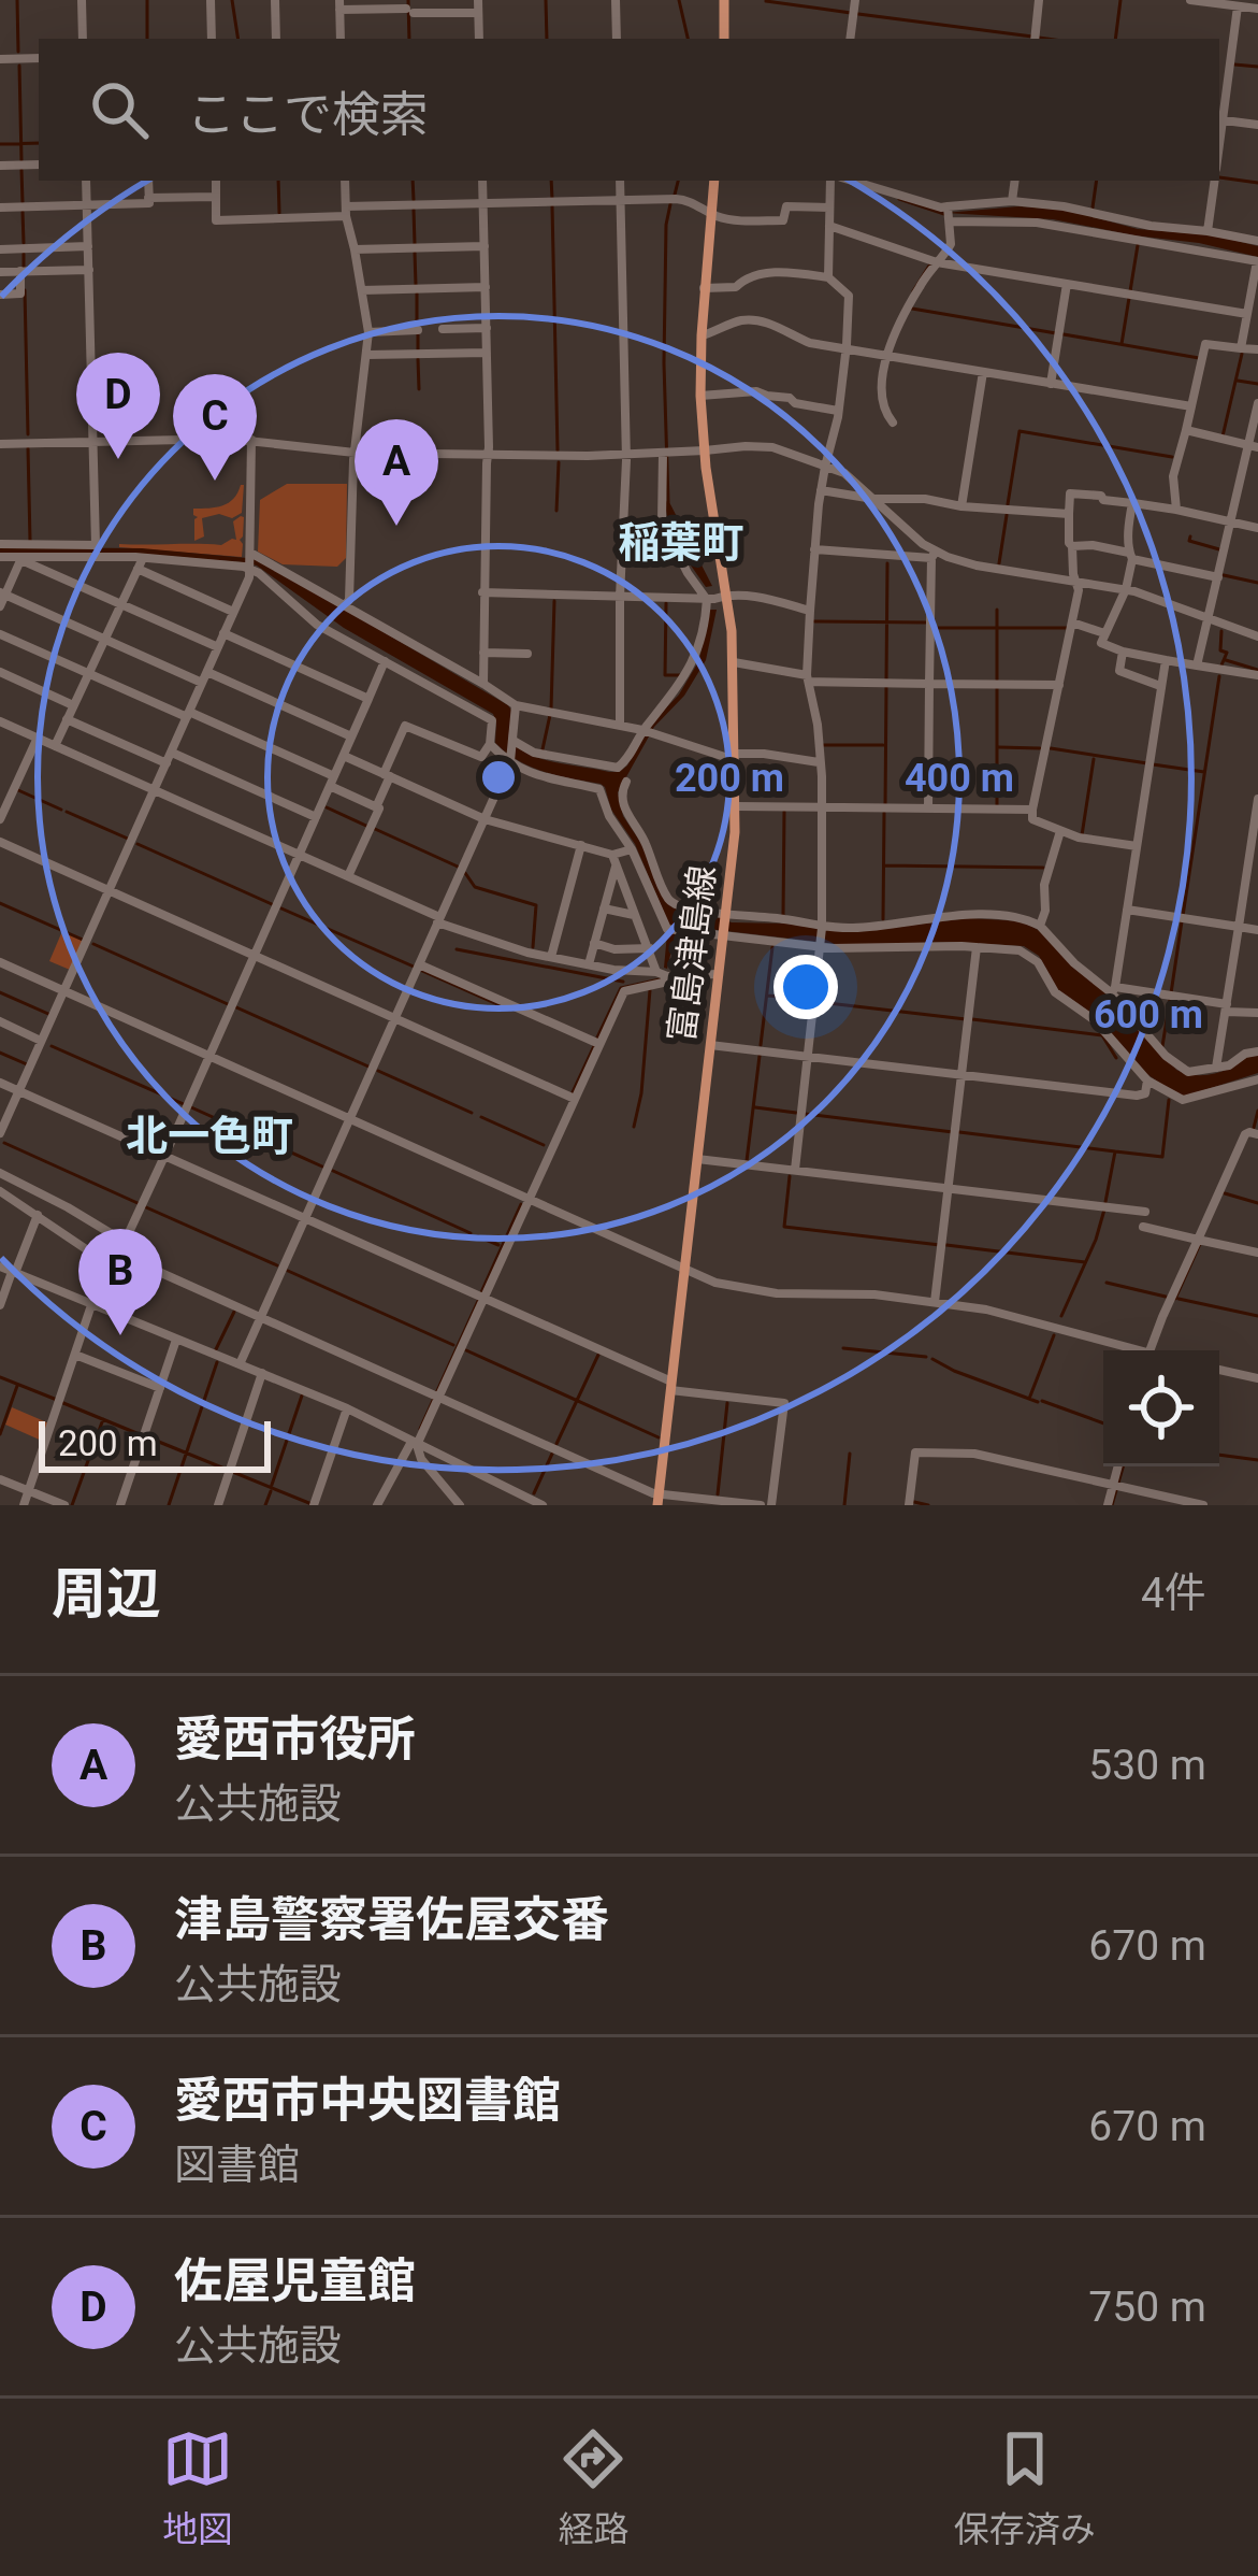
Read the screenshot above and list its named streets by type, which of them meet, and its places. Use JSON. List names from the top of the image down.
{
  "streets": {
    "main road": ["富島津島線"]
  },
  "districts": ["稲葉町", "北一色町"],
  "scale_bar": "200 m",
  "page": {
    "search": "ここで検索",
    "pins": [
      "D",
      "C",
      "A",
      "B"
    ],
    "scale": "200 m",
    "heading": ["周辺", "4件"],
    "list": [
      {
        "mark": "A",
        "name": "愛西市役所",
        "note": "公共施設",
        "value": "530 m"
      },
      {
        "mark": "B",
        "name": "津島警察署佐屋交番",
        "note": "公共施設",
        "value": "670 m"
      },
      {
        "mark": "C",
        "name": "愛西市中央図書館",
        "note": "図書館",
        "value": "670 m"
      },
      {
        "mark": "D",
        "name": "佐屋児童館",
        "note": "公共施設",
        "value": "750 m"
      }
    ],
    "nav": ["地図", "経路", "保存済み"]
  },
  "rings": ["200 m", "400 m", "600 m"]
}
